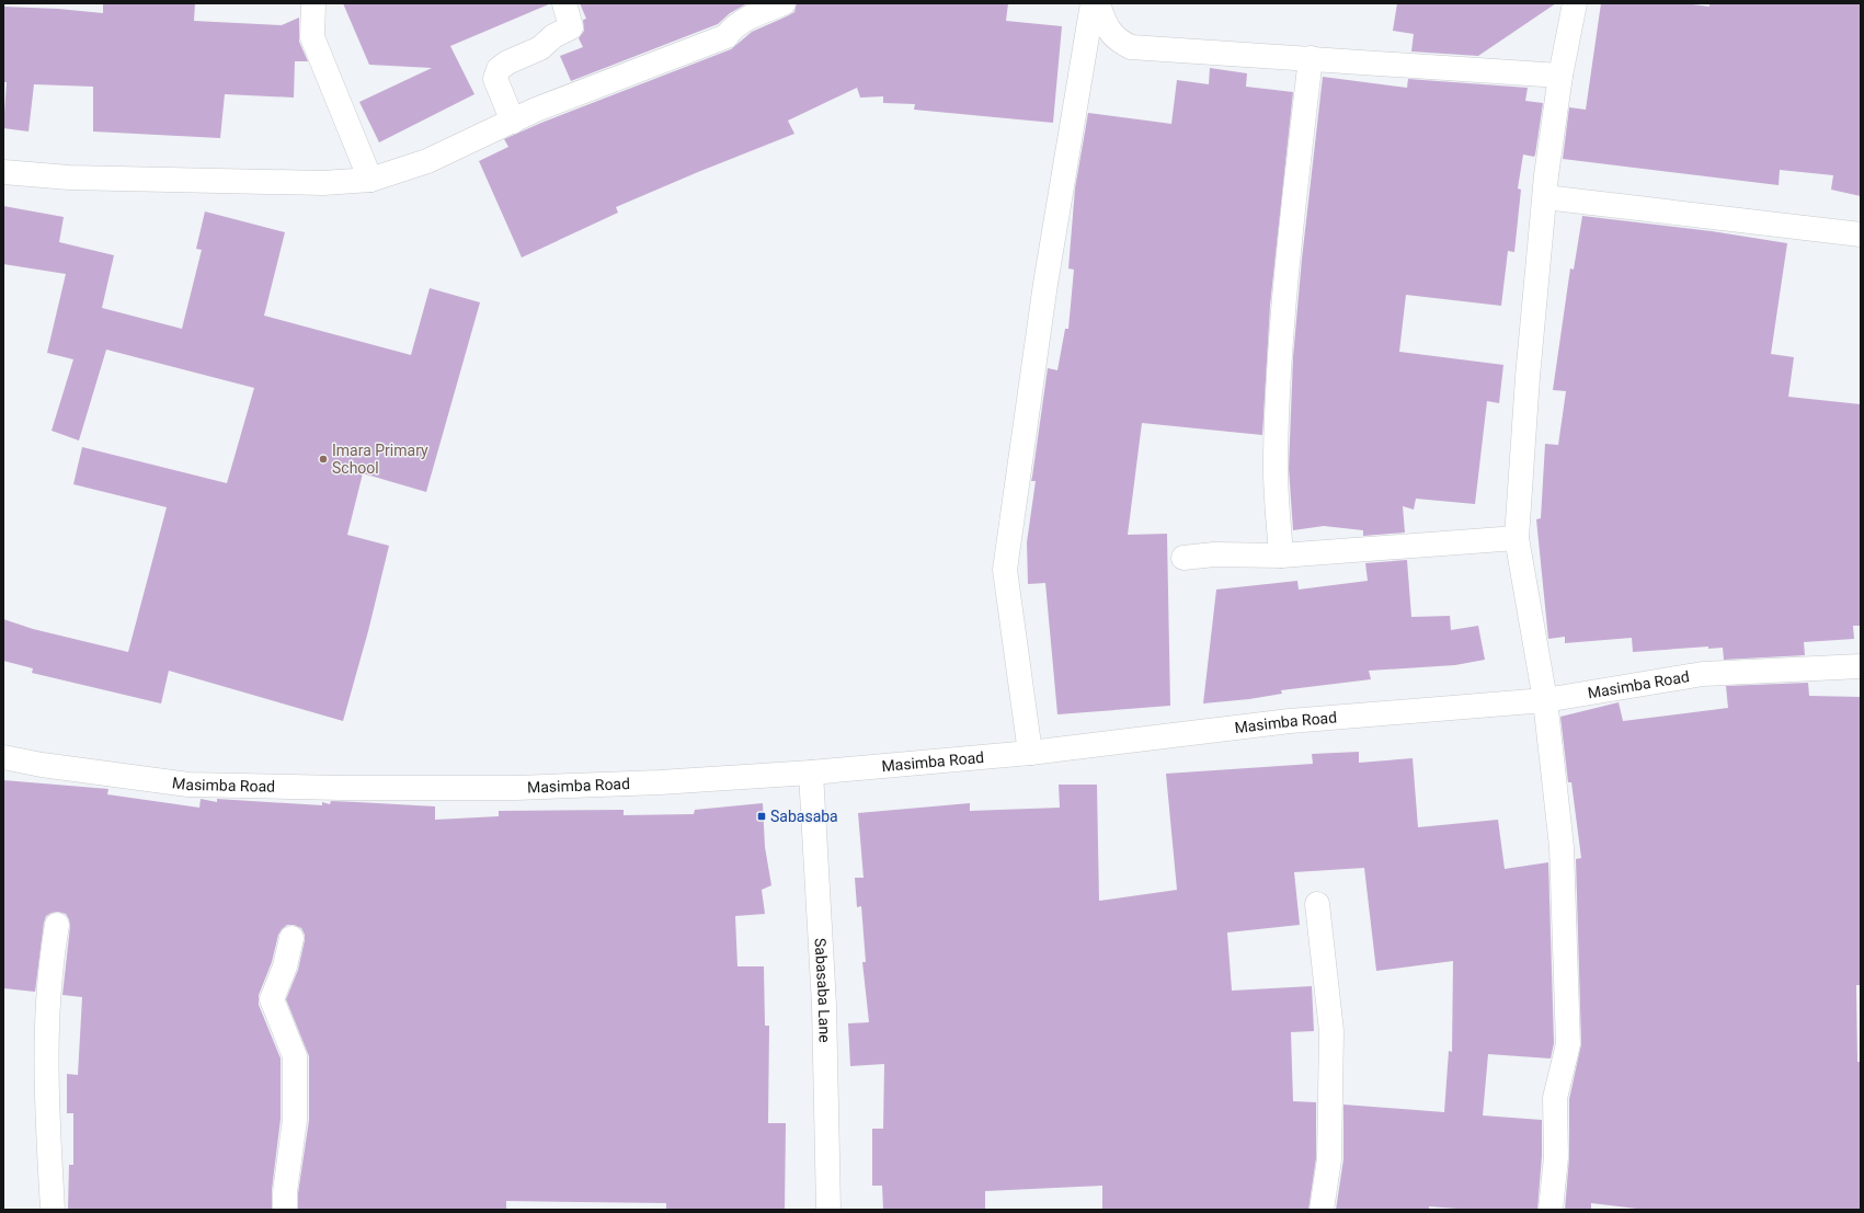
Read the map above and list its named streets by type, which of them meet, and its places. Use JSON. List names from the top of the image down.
{
  "streets": {
    "street": ["Masimba Road", "Sabasaba Lane"]
  },
  "crossings": [
    ["Masimba Road", "Sabasaba Lane"]
  ],
  "places": {
    "other": ["Imara Primary School"],
    "transit": ["Sabasaba"]
  }
}
